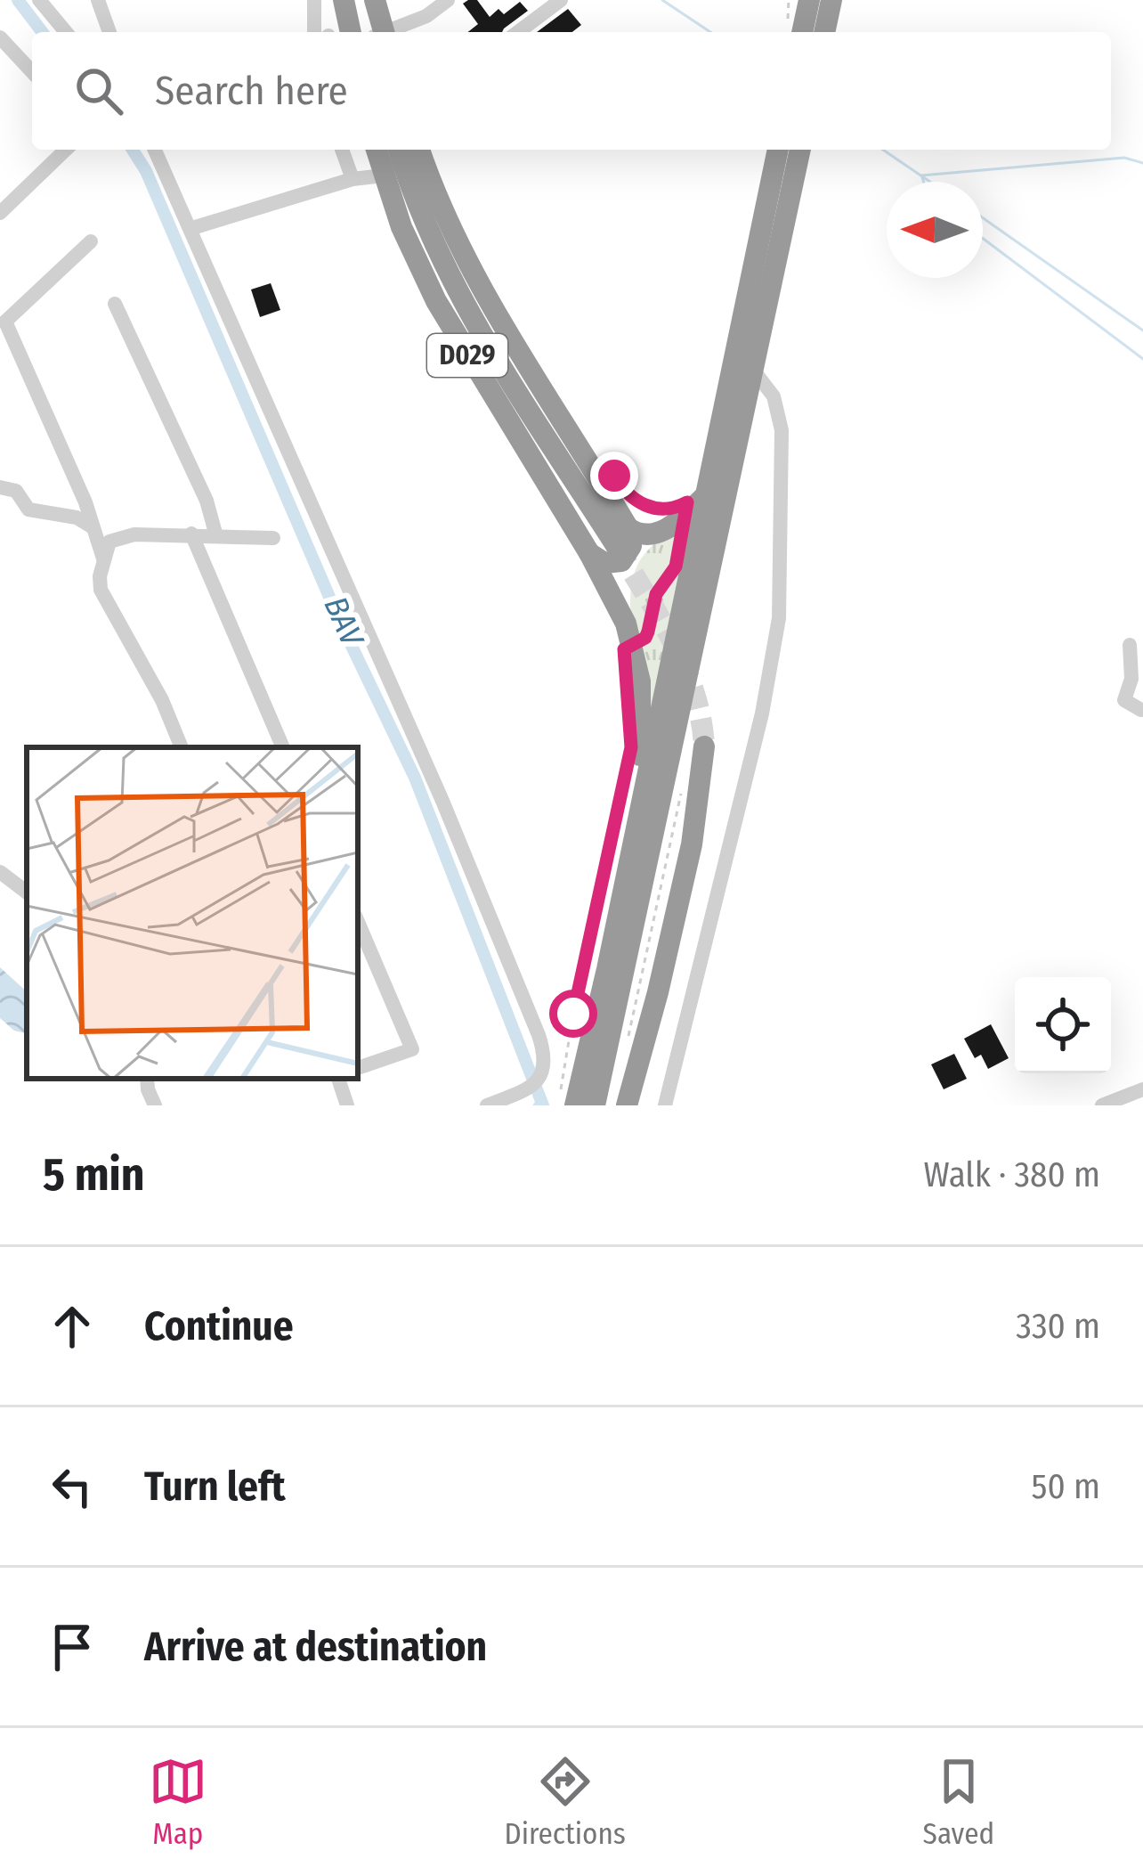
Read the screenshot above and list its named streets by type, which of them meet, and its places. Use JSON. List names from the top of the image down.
{
  "streets": {
    "highway": ["D029"]
  },
  "water": ["BAV"],
  "north": "left",
  "page": {
    "search": "Search here",
    "heading": ["5 min", "Walk · 380 m"],
    "list": [
      ["Continue", "330 m"],
      ["Turn left", "50 m"],
      "Arrive at destination"
    ],
    "nav": ["Map", "Directions", "Saved"]
  }
}
